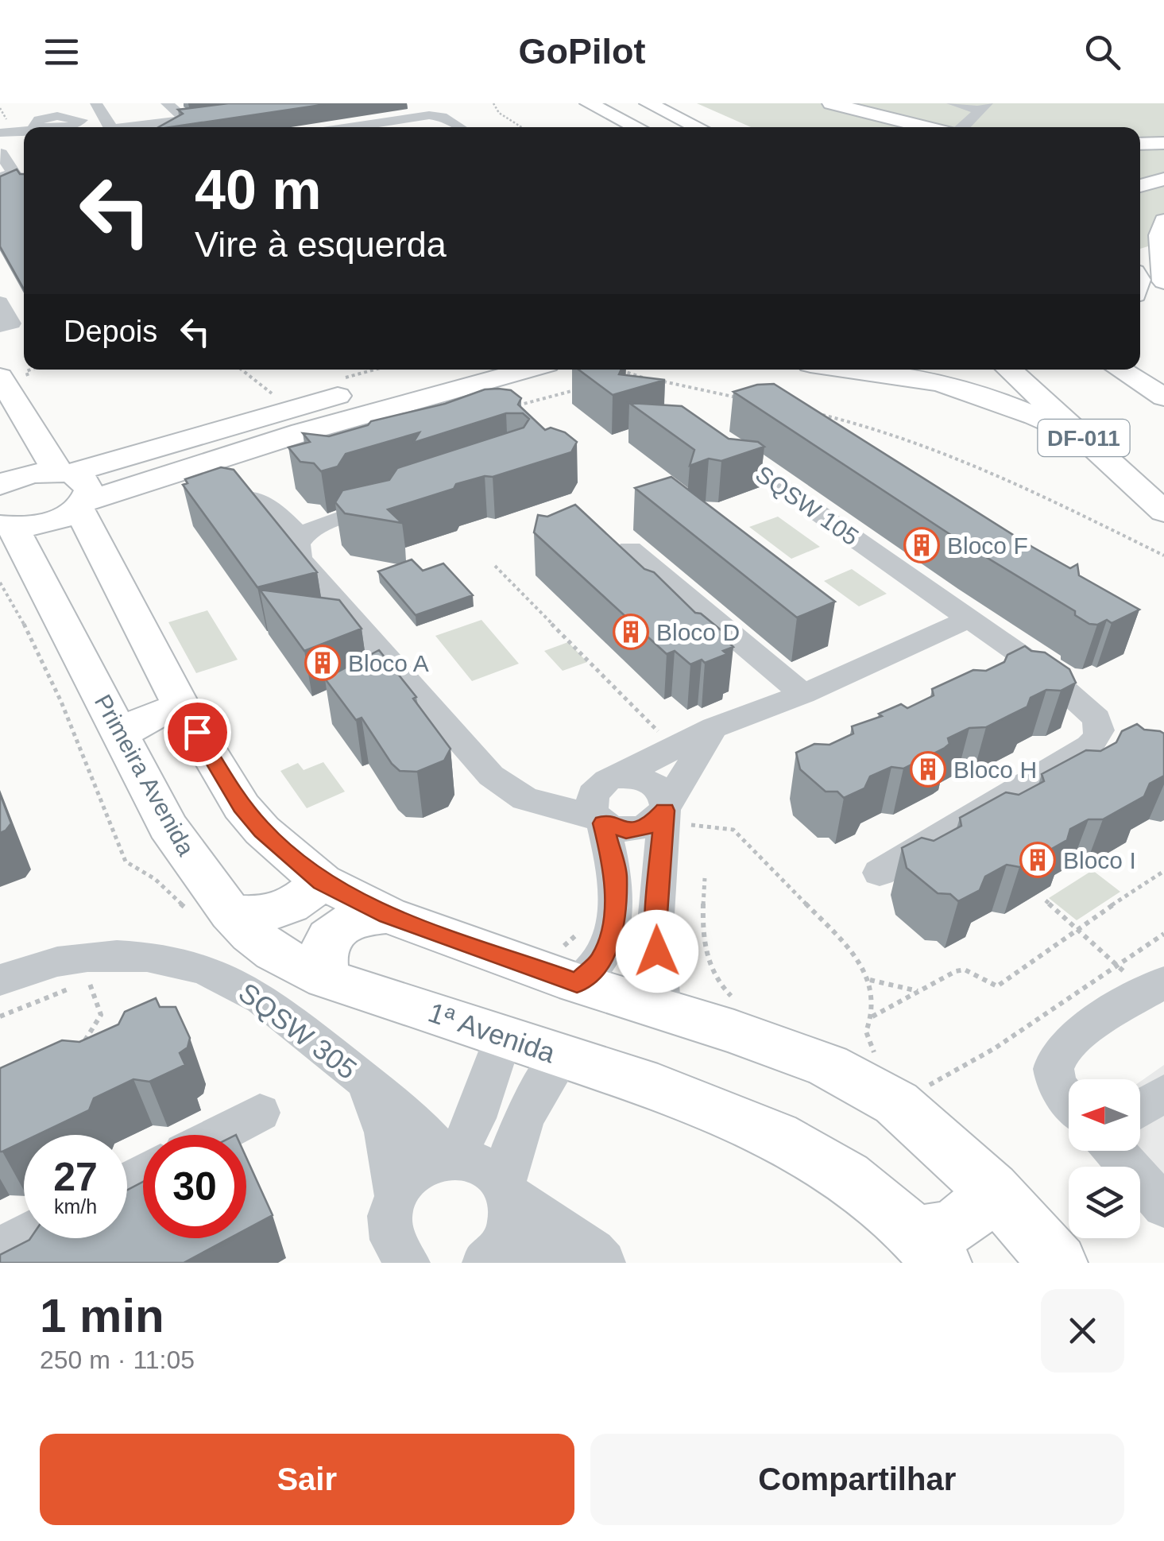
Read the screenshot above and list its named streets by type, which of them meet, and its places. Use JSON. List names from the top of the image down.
{
  "streets": {
    "main road": ["DF-011", "Primeira Avenida", "1ª Avenida"],
    "street": ["SQSW 105", "SQSW 305"]
  },
  "crossings": [
    ["Primeira Avenida", "1ª Avenida"]
  ],
  "places": {
    "building": [
      "Bloco F",
      "Bloco D",
      "Bloco A",
      "Bloco H",
      "Bloco I"
    ]
  },
  "north": "left",
  "page": {
    "header": "GoPilot",
    "turn": ["40 m", "Vire à esquerda"],
    "then": "Depois",
    "speed": "27 km/h",
    "limit": "30",
    "heading": ["1 min", "250 m · 11:05"],
    "buttons": ["Sair", "Compartilhar"]
  }
}
